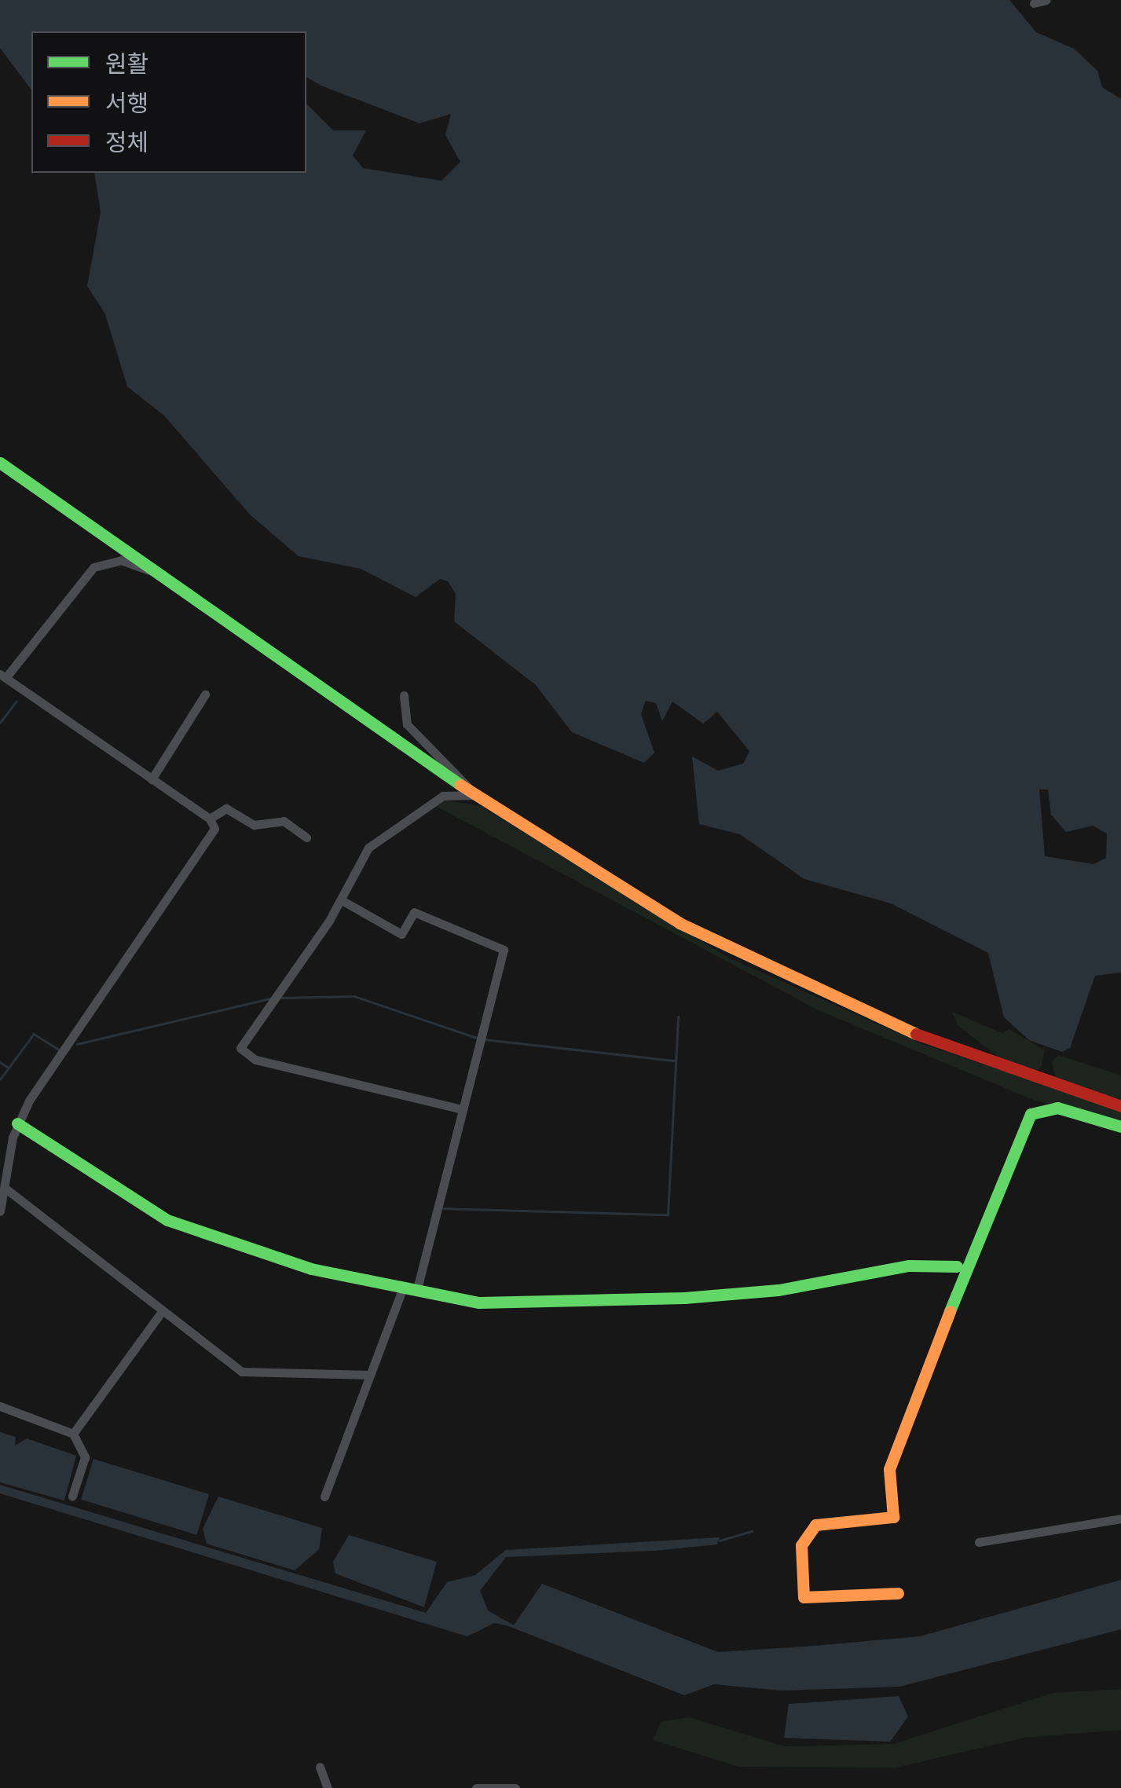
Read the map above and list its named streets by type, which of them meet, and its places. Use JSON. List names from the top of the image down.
{
  "legend": ["원활", "서행", "정체"]
}
